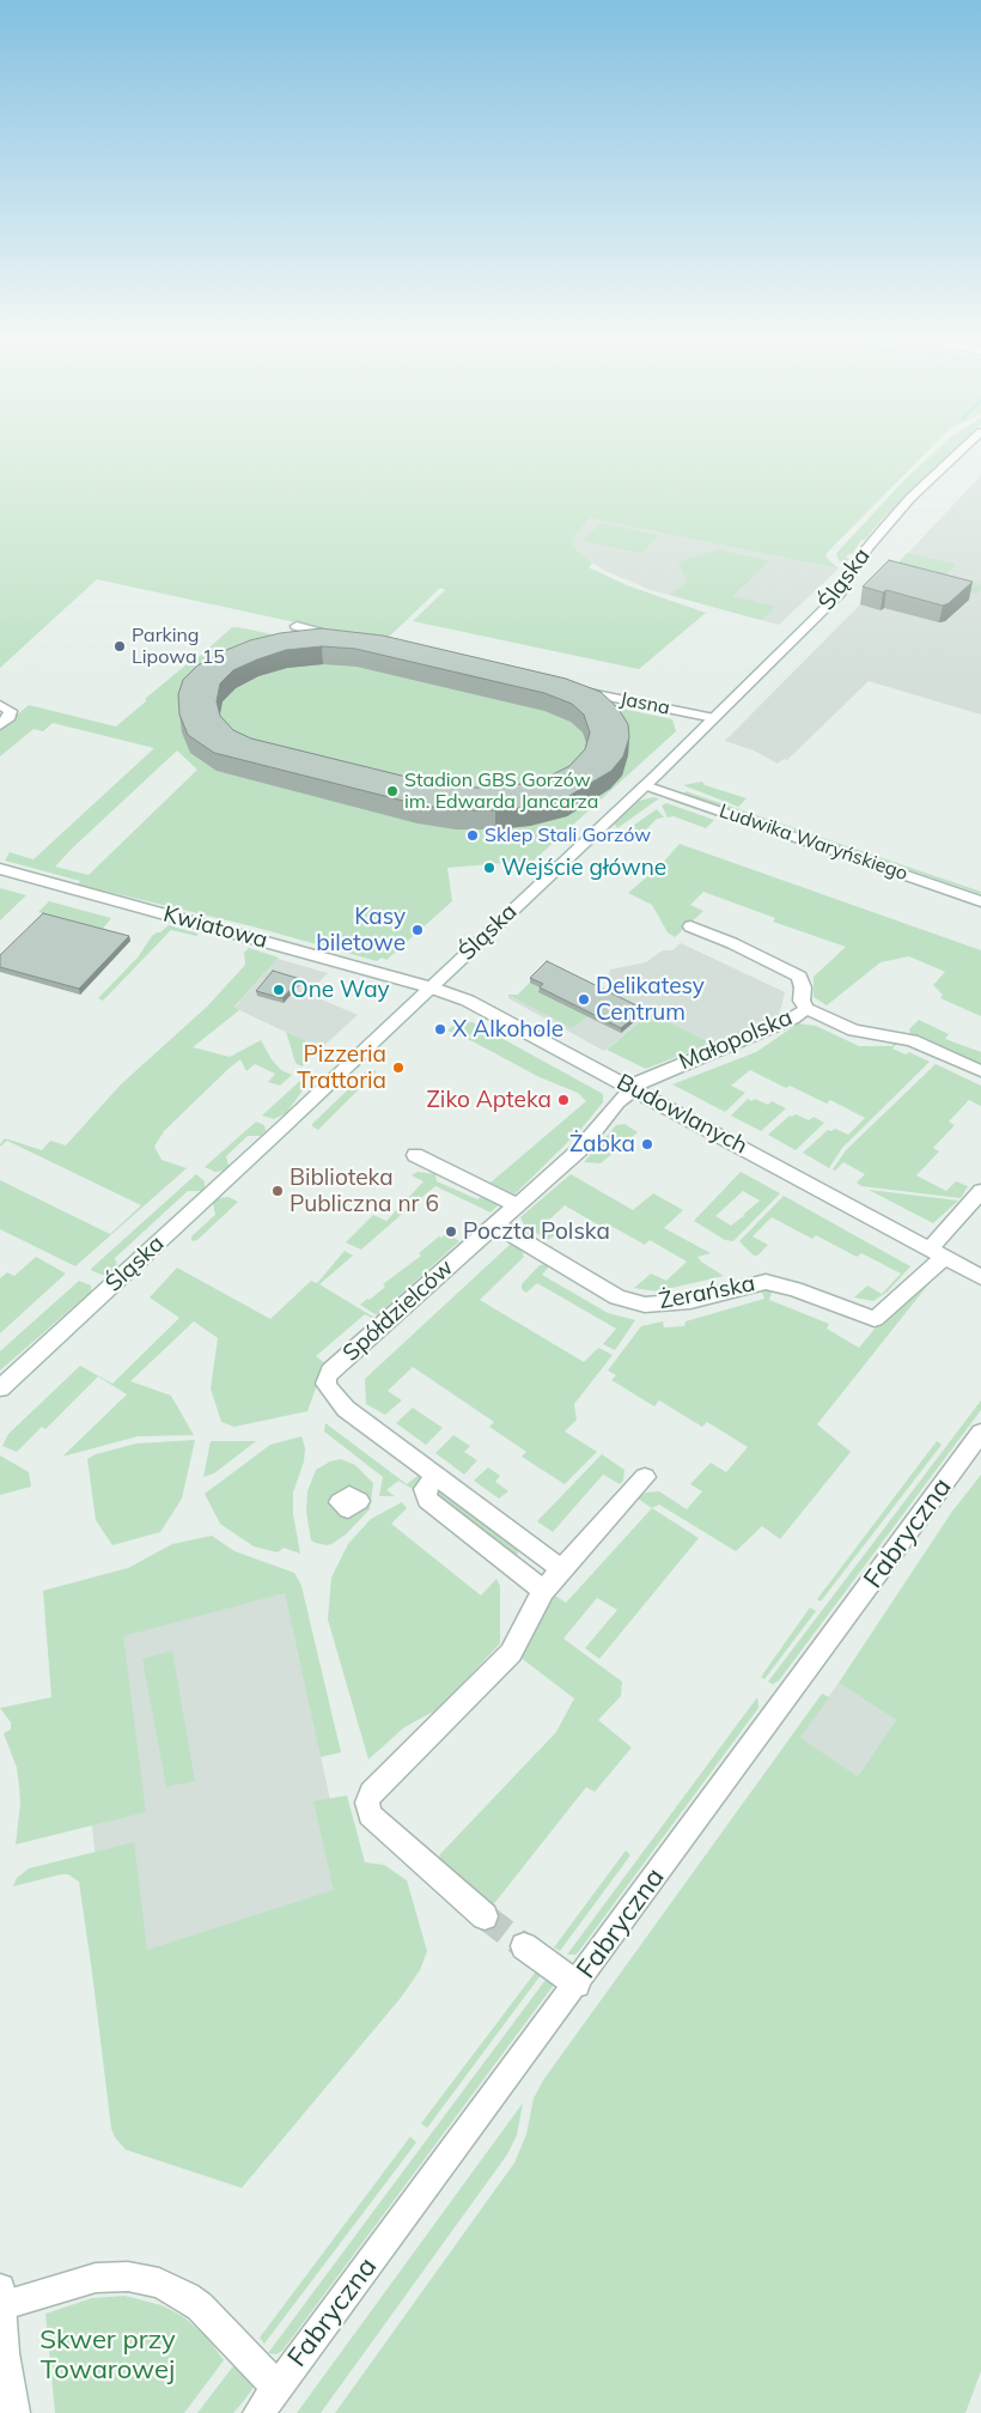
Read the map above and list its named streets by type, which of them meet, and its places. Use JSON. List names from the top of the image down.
{
  "streets": {
    "street": [
      "Śląska",
      "Jasna",
      "Ludwika Waryńskiego",
      "Kwiatowa",
      "Małopolska",
      "Budowlanych",
      "Żerańska",
      "Spółdzielców",
      "Fabryczna"
    ]
  },
  "crossings": [
    ["Śląska", "Jasna"],
    ["Śląska", "Ludwika Waryńskiego"],
    ["Śląska", "Kwiatowa"],
    ["Śląska", "Budowlanych"],
    ["Kwiatowa", "Budowlanych"],
    ["Małopolska", "Budowlanych"],
    ["Małopolska", "Spółdzielców"],
    ["Budowlanych", "Żerańska"],
    ["Budowlanych", "Spółdzielców"],
    ["Żerańska", "Spółdzielców"]
  ],
  "parks": ["Skwer przy Towarowej"],
  "places": [
    "Parking Lipowa 15",
    "Stadion GBS Gorzów im. Edwarda Jancarza",
    "Sklep Stali Gorzów",
    "Wejście główne",
    "Kasy biletowe",
    "One Way",
    "Delikatesy Centrum",
    "X Alkohole",
    "Pizzeria Trattoria",
    "Ziko Apteka",
    "Żabka",
    "Biblioteka Publiczna nr 6",
    "Poczta Polska"
  ]
}
